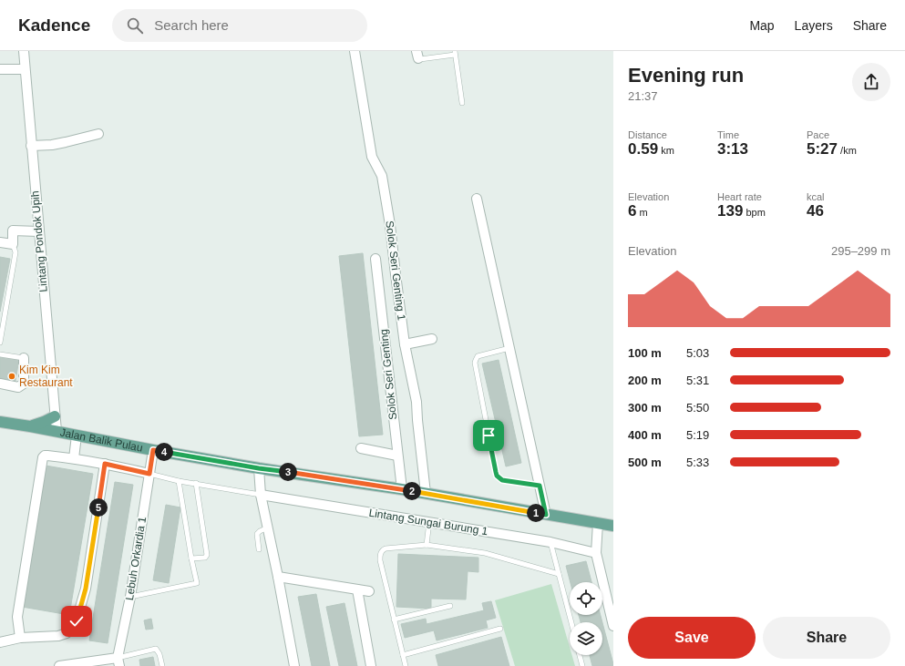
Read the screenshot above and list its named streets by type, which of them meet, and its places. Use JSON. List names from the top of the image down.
{
  "streets": {
    "main road": ["Jalan Balik Pulau"],
    "street": [
      "Lintang Pondok Upih",
      "Solok Seri Genting 1",
      "Solok Seri Genting",
      "Lintang Sungai Burung 1",
      "Lebuh Orkardia 1"
    ]
  },
  "crossings": [
    ["Lintang Pondok Upih", "Jalan Balik Pulau"],
    ["Solok Seri Genting 1", "Jalan Balik Pulau"],
    ["Solok Seri Genting", "Jalan Balik Pulau"],
    ["Jalan Balik Pulau", "Lebuh Orkardia 1"]
  ],
  "places": ["Kim Kim Restaurant"],
  "page": {
    "header": "Kadence",
    "search": "Search here",
    "nav": ["Map", "Layers", "Share"],
    "heading": ["Evening run", "21:37"],
    "stats": [
      ["Distance", "0.59 km"],
      ["Time", "3:13"],
      ["Pace", "5:27 /km"],
      ["Elevation", "6 m"],
      ["Heart rate", "139 bpm"],
      ["kcal", "46"]
    ],
    "chart": ["Elevation", "295–299 m"],
    "list": [
      {
        "name": "100 m",
        "note": "5:03"
      },
      {
        "name": "200 m",
        "note": "5:31"
      },
      {
        "name": "300 m",
        "note": "5:50"
      },
      {
        "name": "400 m",
        "note": "5:19"
      },
      {
        "name": "500 m",
        "note": "5:33"
      }
    ],
    "pins": [
      "4",
      "3",
      "2",
      "5",
      "1"
    ],
    "buttons": ["Save", "Share"]
  }
}
